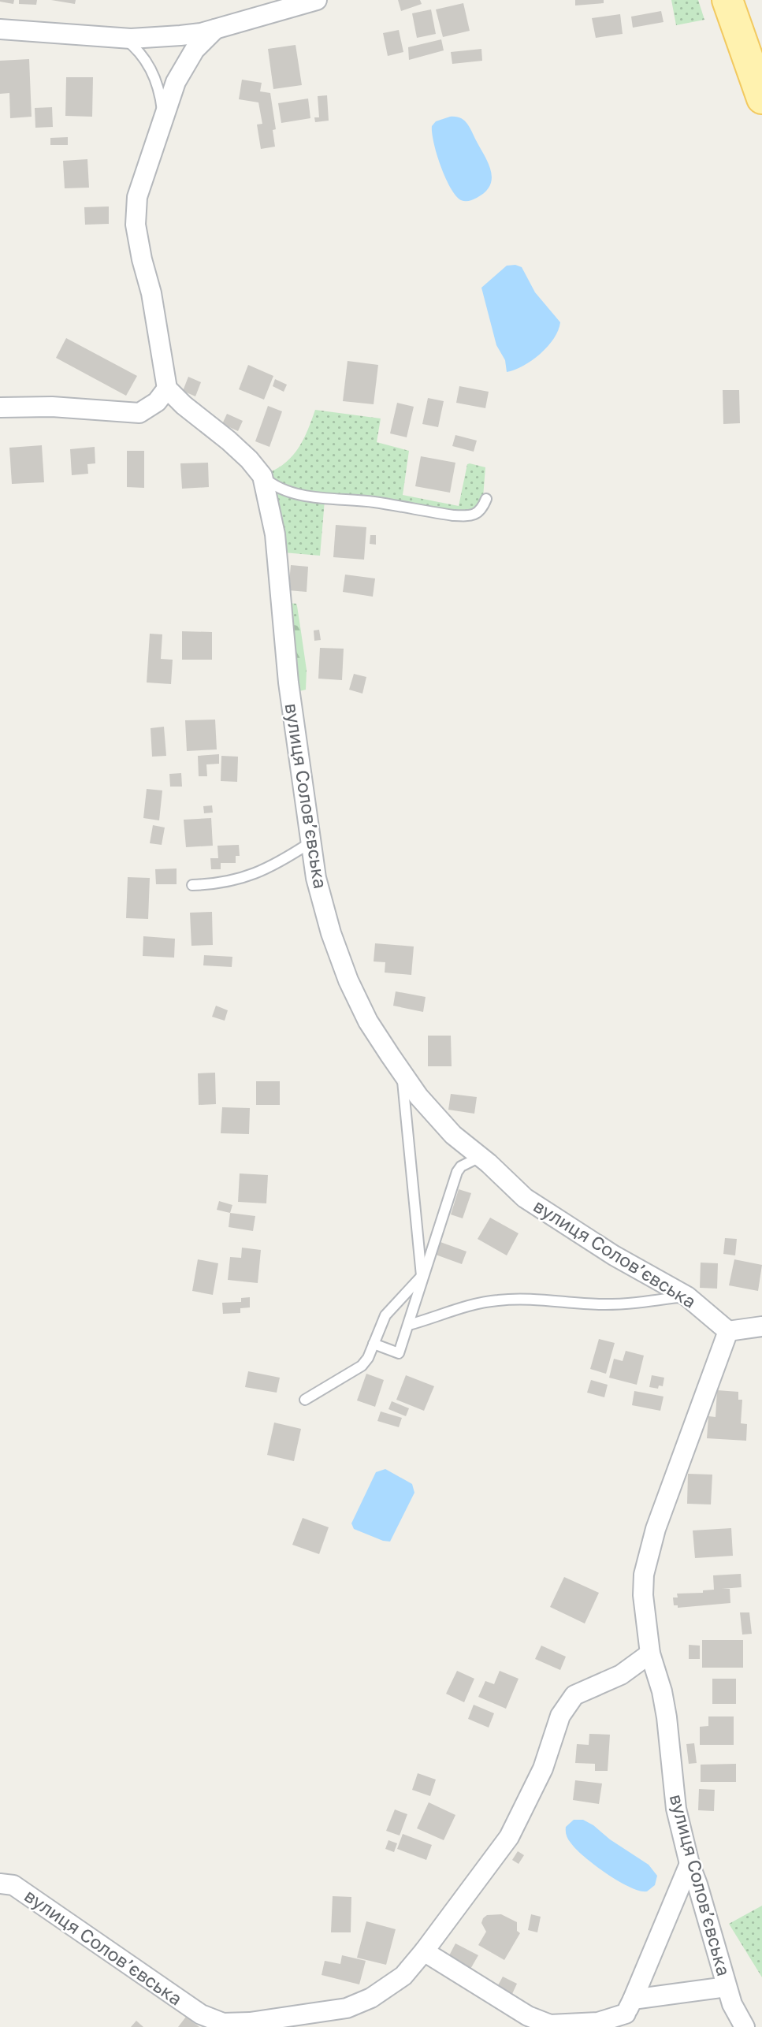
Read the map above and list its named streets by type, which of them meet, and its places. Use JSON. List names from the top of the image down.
{
  "streets": {
    "street": ["вулиця Соловʼєвська"]
  }
}
